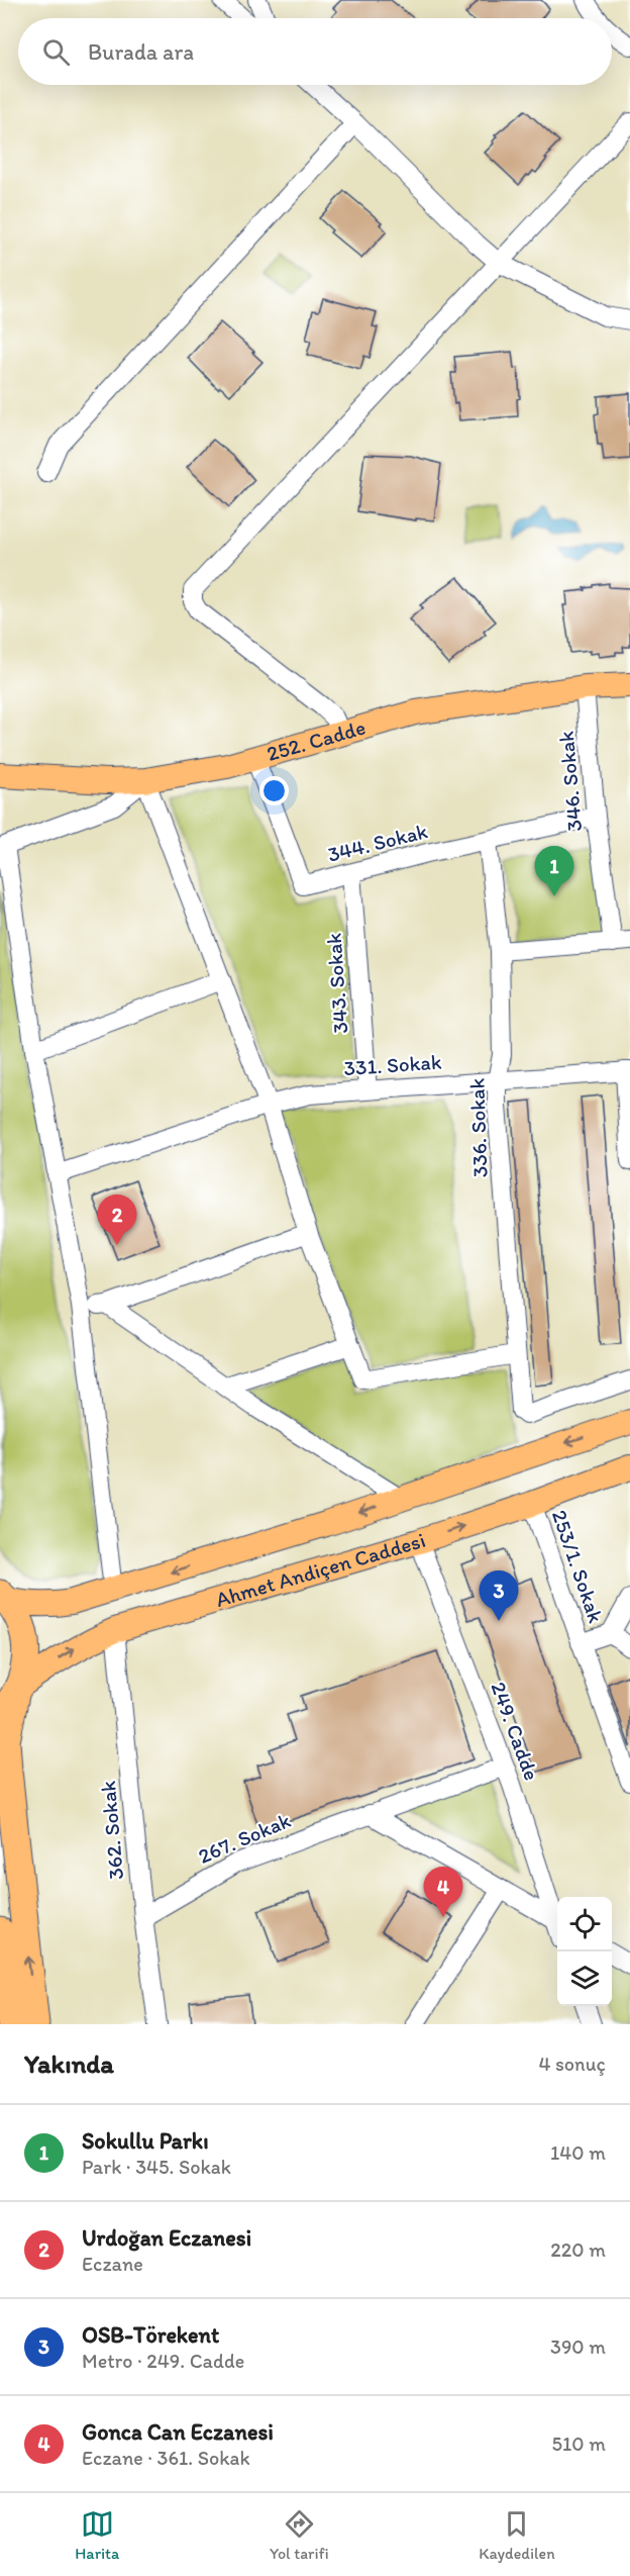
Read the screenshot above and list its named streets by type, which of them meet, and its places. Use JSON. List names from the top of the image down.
{
  "streets": {
    "main road": ["252. Cadde", "Ahmet Andiçen Caddesi"],
    "street": [
      "346. Sokak",
      "344. Sokak",
      "343. Sokak",
      "331. Sokak",
      "336. Sokak",
      "253/1. Sokak",
      "249. Cadde",
      "362. Sokak",
      "267. Sokak"
    ]
  },
  "crossings": [
    ["252. Cadde", "346. Sokak"],
    ["252. Cadde", "344. Sokak"],
    ["346. Sokak", "344. Sokak"],
    ["344. Sokak", "343. Sokak"],
    ["344. Sokak", "336. Sokak"],
    ["343. Sokak", "331. Sokak"],
    ["331. Sokak", "336. Sokak"],
    ["253/1. Sokak", "Ahmet Andiçen Caddesi"],
    ["Ahmet Andiçen Caddesi", "249. Cadde"],
    ["Ahmet Andiçen Caddesi", "362. Sokak"],
    ["249. Cadde", "267. Sokak"],
    ["362. Sokak", "267. Sokak"]
  ],
  "page": {
    "search": "Burada ara",
    "pins": [
      "1",
      "2",
      "3",
      "4"
    ],
    "heading": ["Yakında", "4 sonuç"],
    "list": [
      {
        "mark": "1",
        "name": "Sokullu Parkı",
        "note": "Park · 345. Sokak",
        "value": "140 m"
      },
      {
        "mark": "2",
        "name": "Urdoğan Eczanesi",
        "note": "Eczane",
        "value": "220 m"
      },
      {
        "mark": "3",
        "name": "OSB-Törekent",
        "note": "Metro · 249. Cadde",
        "value": "390 m"
      },
      {
        "mark": "4",
        "name": "Gonca Can Eczanesi",
        "note": "Eczane · 361. Sokak",
        "value": "510 m"
      }
    ],
    "nav": ["Harita", "Yol tarifi", "Kaydedilen"]
  }
}
